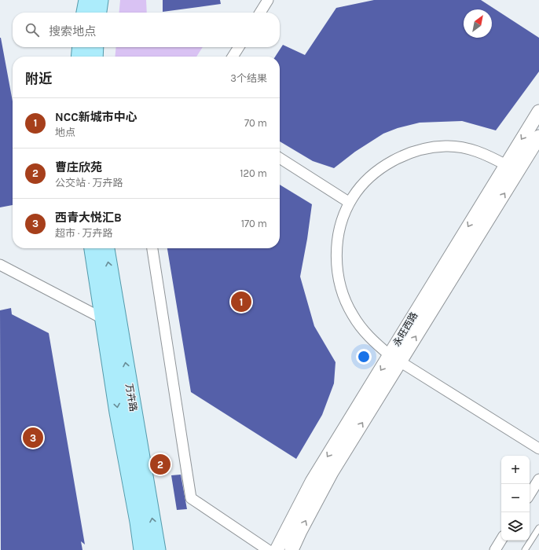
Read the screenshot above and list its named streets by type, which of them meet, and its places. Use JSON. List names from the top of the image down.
{
  "streets": {
    "main road": ["万卉路"],
    "street": ["永旺西路"]
  },
  "north": "top right",
  "page": {
    "search": "搜索地点",
    "heading": ["附近", "3个结果"],
    "list": [
      {
        "mark": "1",
        "name": "NCC新城市中心",
        "note": "地点",
        "value": "70 m"
      },
      {
        "mark": "2",
        "name": "曹庄欣苑",
        "note": "公交站 · 万卉路",
        "value": "120 m"
      },
      {
        "mark": "3",
        "name": "西青大悦汇B",
        "note": "超市 · 万卉路",
        "value": "170 m"
      }
    ],
    "pins": ["1", "3", "2"],
    "map_buttons": ["+", "−"]
  }
}
